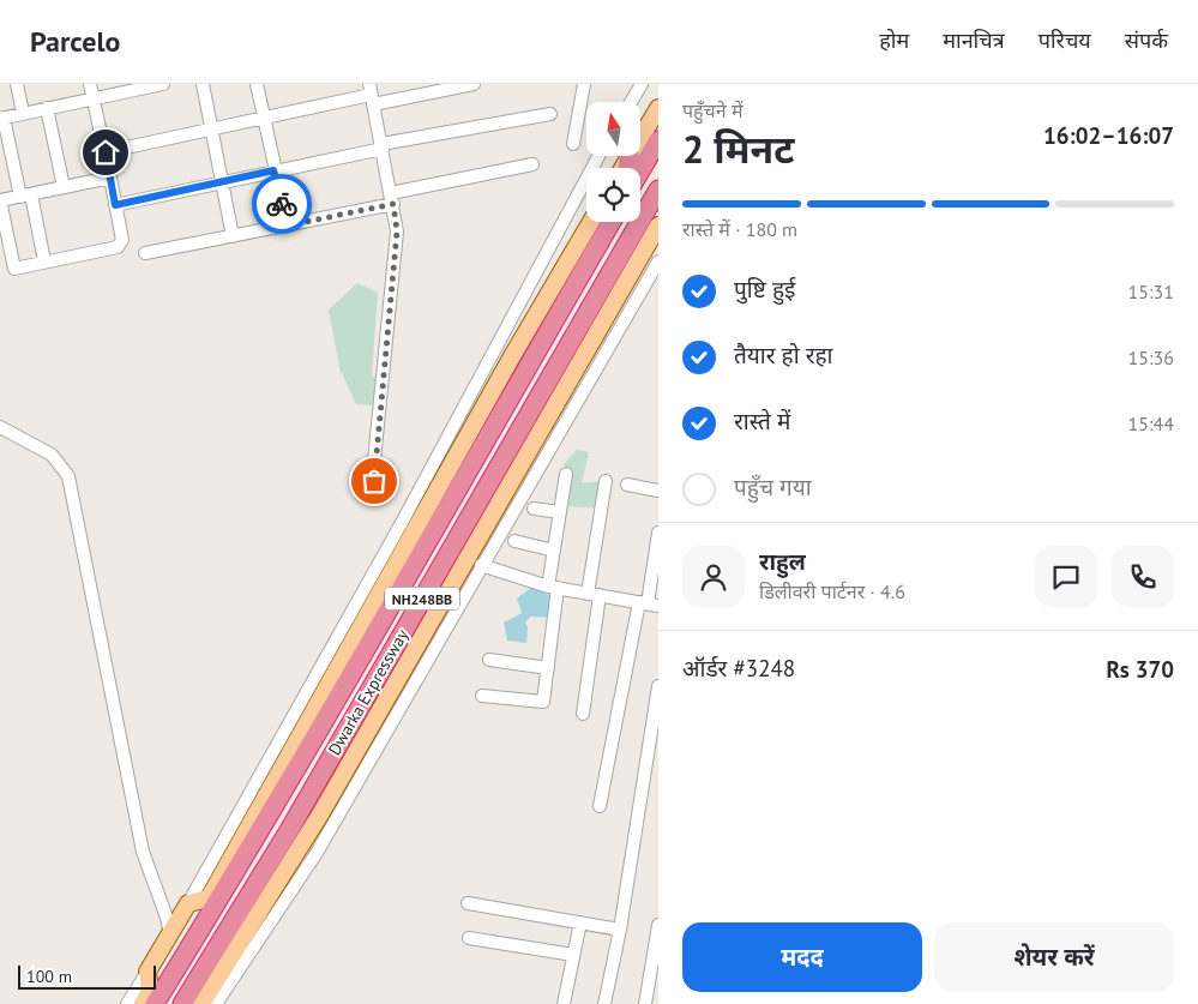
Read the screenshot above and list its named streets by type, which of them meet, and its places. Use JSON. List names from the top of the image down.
{
  "streets": {
    "highway": ["NH248BB", "Dwarka Expressway"]
  },
  "scale_bar": "100 m",
  "north": "top",
  "page": {
    "header": "Parcelo",
    "nav": [
      "होम",
      "मानचित्र",
      "परिचय",
      "संपर्क"
    ],
    "heading": ["2 मिनट", "पहुँचने में", "16:02–16:07"],
    "panel": [
      "राहुल",
      "डिलीवरी पार्टनर · 4.6",
      "ऑर्डर #3248",
      "Rs 370"
    ],
    "bar": "रास्ते में · 180 m",
    "list": [
      ["पुष्टि हुई", "15:31"],
      ["तैयार हो रहा", "15:36"],
      ["रास्ते में", "15:44"],
      "पहुँच गया"
    ],
    "buttons": ["मदद", "शेयर करें"],
    "scale": "100 m"
  }
}
